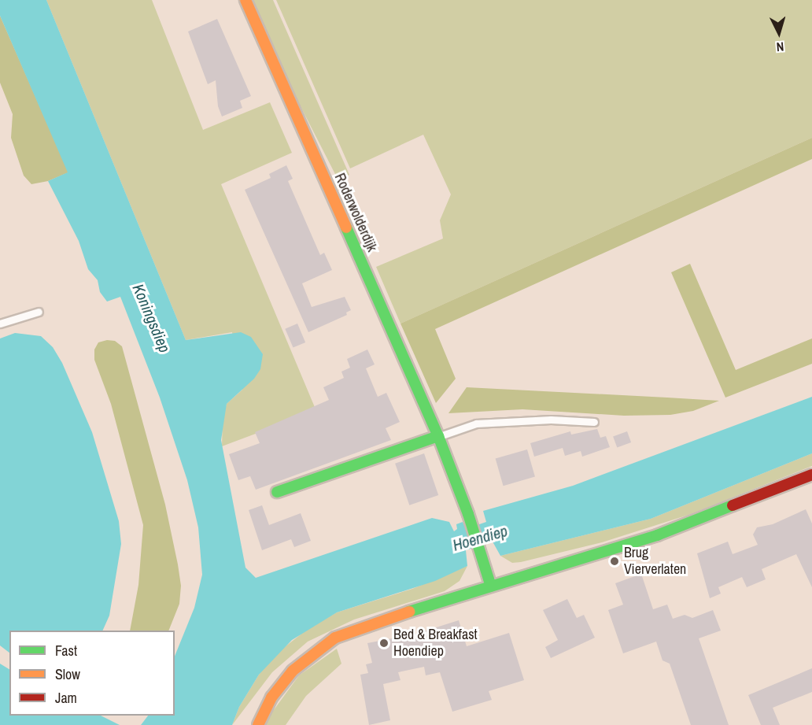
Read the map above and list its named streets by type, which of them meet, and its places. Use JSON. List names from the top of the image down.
{
  "streets": {
    "street": ["Roderwolderdijk"]
  },
  "water": ["Koningsdiep", "Hoendiep"],
  "places": ["Brug Vierverlaten", "Bed & Breakfast Hoendiep"],
  "legend": ["Fast", "Slow", "Jam"],
  "north": "bottom"
}
